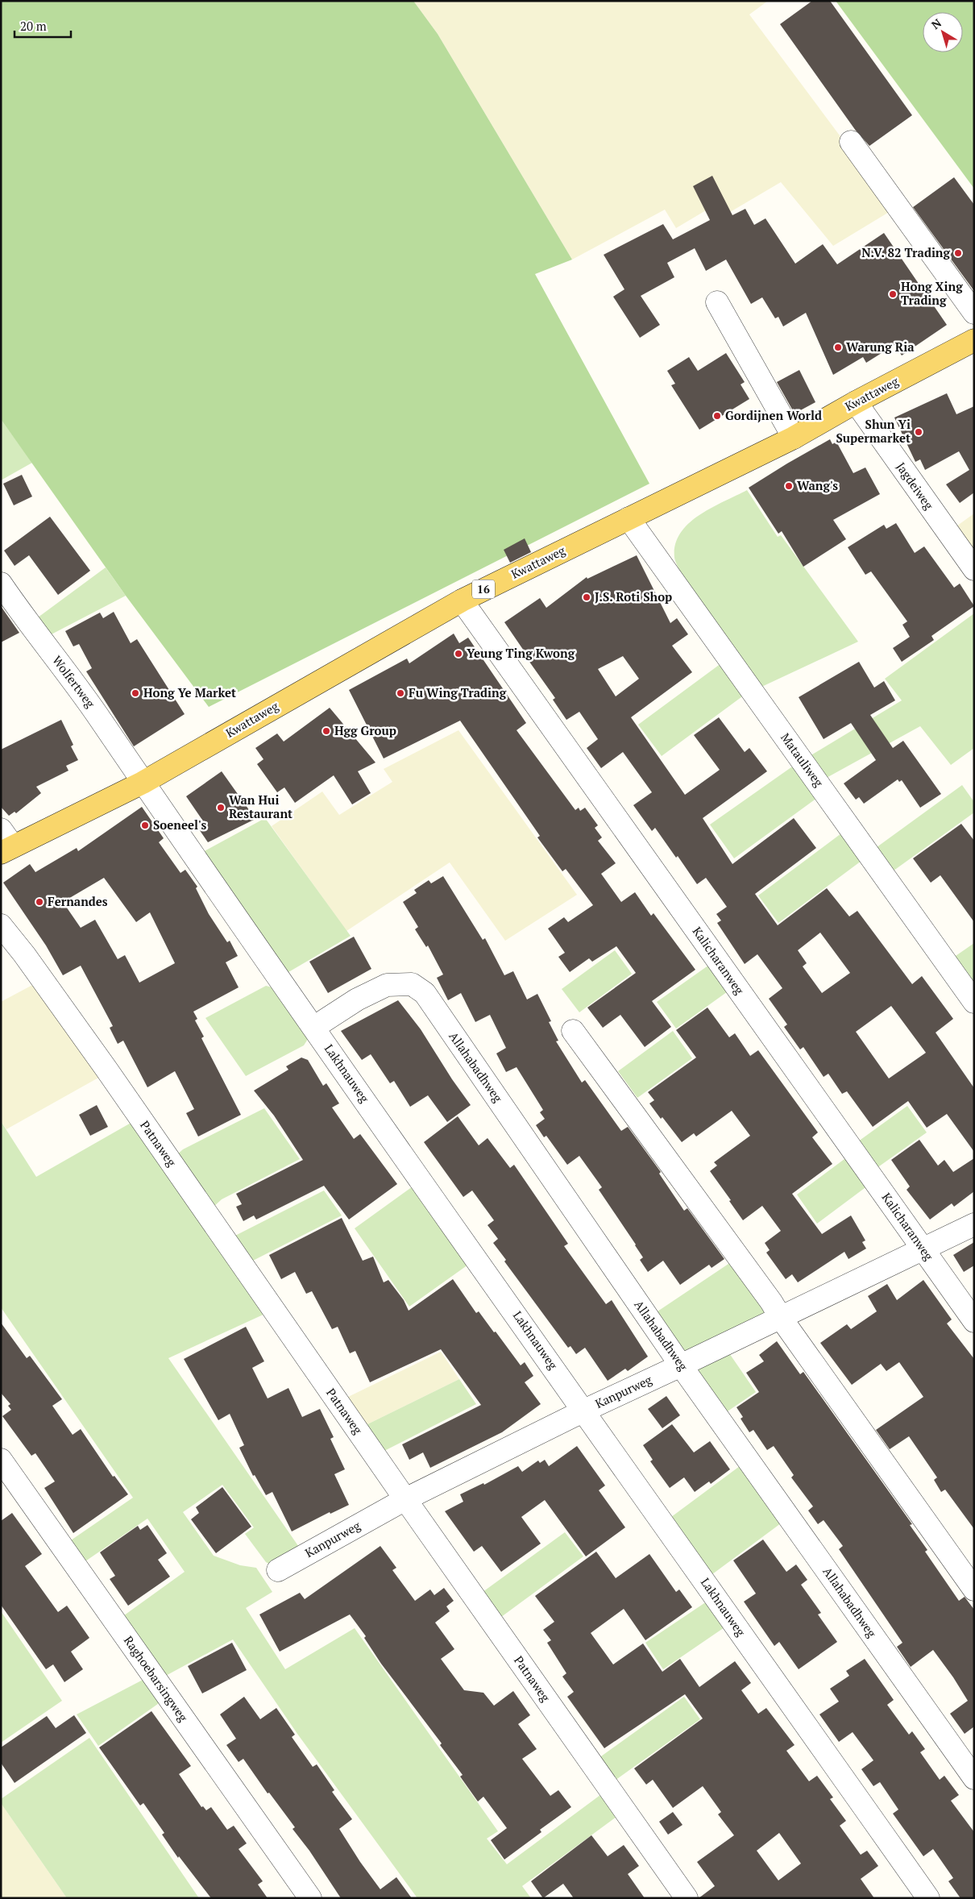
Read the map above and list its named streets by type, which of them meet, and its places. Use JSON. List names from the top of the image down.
{
  "streets": {
    "main road": ["Kwattaweg", "16"],
    "street": [
      "Jagdeiweg",
      "Wolfertweg",
      "Matauliweg",
      "Kalicharanweg",
      "Allahabadhweg",
      "Lakhnauweg",
      "Patnaweg",
      "Kanpurweg",
      "Raghoebarsingweg"
    ]
  },
  "crossings": [
    ["Kwattaweg", "Jagdeiweg"],
    ["Kwattaweg", "Wolfertweg"],
    ["Kwattaweg", "Matauliweg"],
    ["Kwattaweg", "Kalicharanweg"],
    ["Kwattaweg", "Lakhnauweg"],
    ["Wolfertweg", "Lakhnauweg"],
    ["Kalicharanweg", "Kanpurweg"],
    ["Allahabadhweg", "Lakhnauweg"],
    ["Allahabadhweg", "Kanpurweg"],
    ["Lakhnauweg", "Kanpurweg"],
    ["Patnaweg", "Kanpurweg"]
  ],
  "places": [
    "N.V. 82 Trading",
    "Hong Xing Trading",
    "Warung Ria",
    "Gordijnen World",
    "Shun Yi Supermarket",
    "Wang's",
    "J.S. Roti Shop",
    "Yeung Ting Kwong",
    "Hong Ye Market",
    "Fu Wing Trading",
    "Hgg Group",
    "Wan Hui Restaurant",
    "Soeneel's",
    "Fernandes"
  ],
  "scale_bar": "20 m",
  "north": "top left"
}
